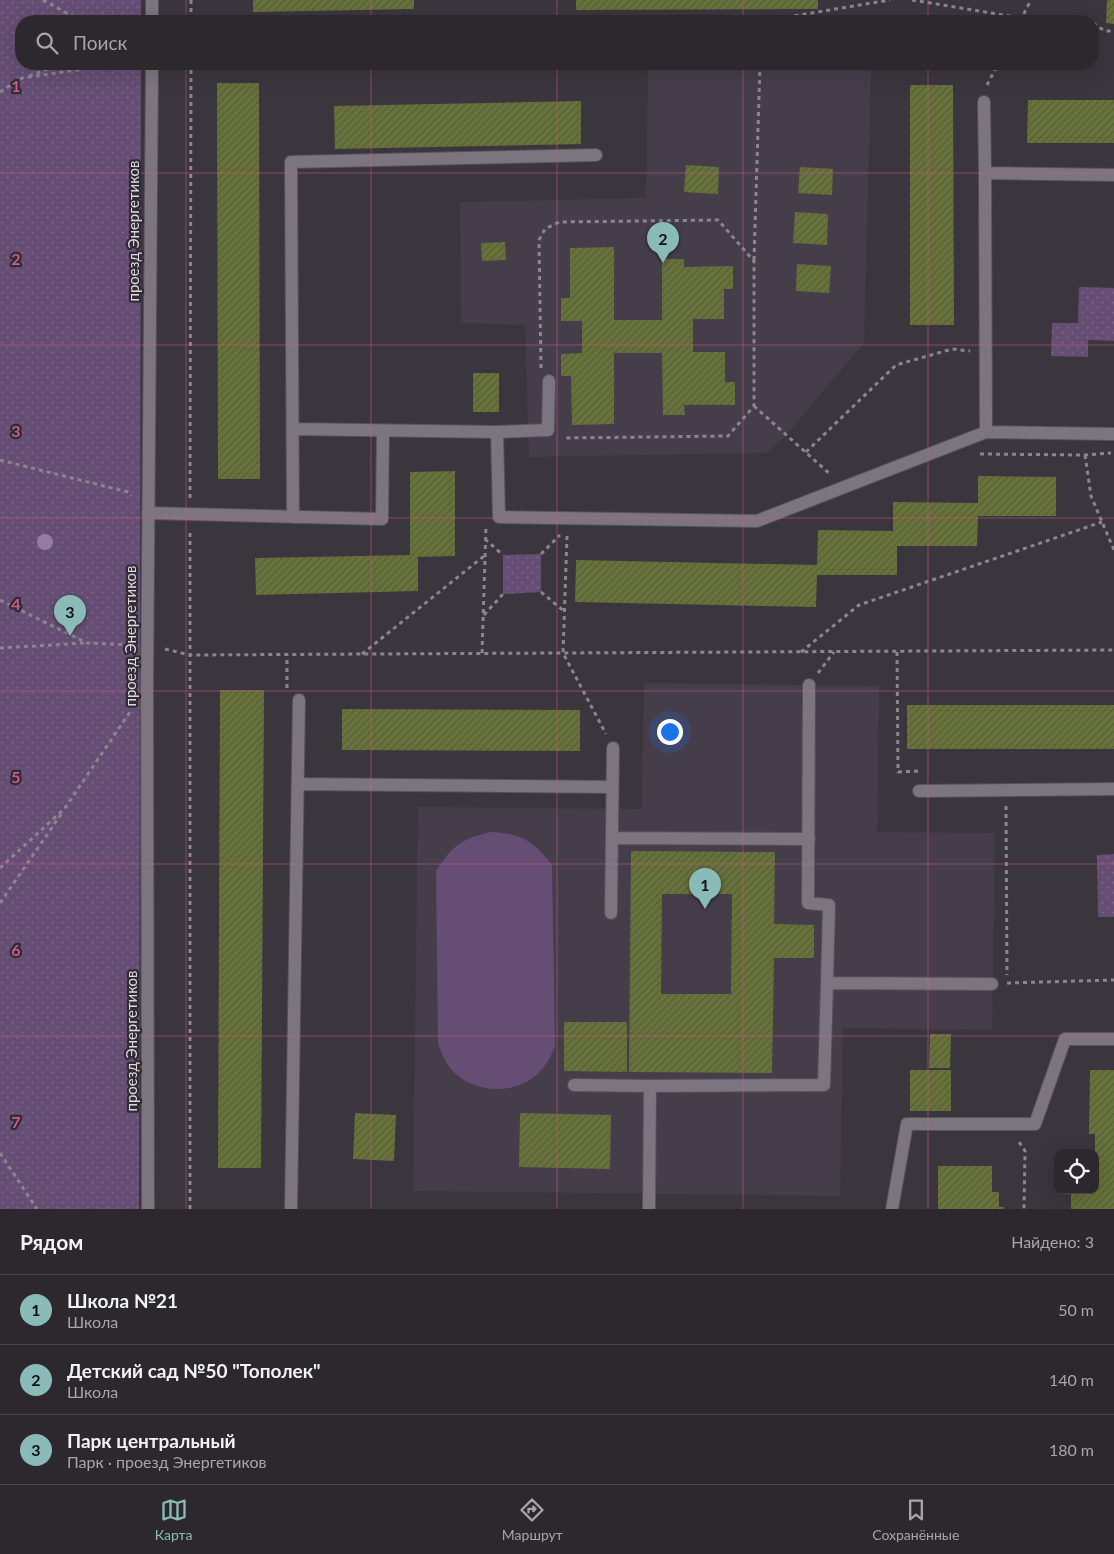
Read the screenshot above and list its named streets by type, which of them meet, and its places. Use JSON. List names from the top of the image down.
{
  "streets": {
    "street": ["проезд Энергетиков"]
  },
  "page": {
    "search": "Поиск",
    "pins": ["2", "3", "1"],
    "heading": ["Рядом", "Найдено: 3"],
    "list": [
      {
        "mark": "1",
        "name": "Школа №21",
        "note": "Школа",
        "value": "50 m"
      },
      {
        "mark": "2",
        "name": "Детский сад №50 \"Тополек\"",
        "note": "Школа",
        "value": "140 m"
      },
      {
        "mark": "3",
        "name": "Парк центральный",
        "note": "Парк · проезд Энергетиков",
        "value": "180 m"
      }
    ],
    "nav": ["Карта", "Маршрут", "Сохранённые"]
  },
  "grid": {
    "rows": [
      "1",
      "2",
      "3",
      "4",
      "5",
      "6",
      "7"
    ]
  }
}
